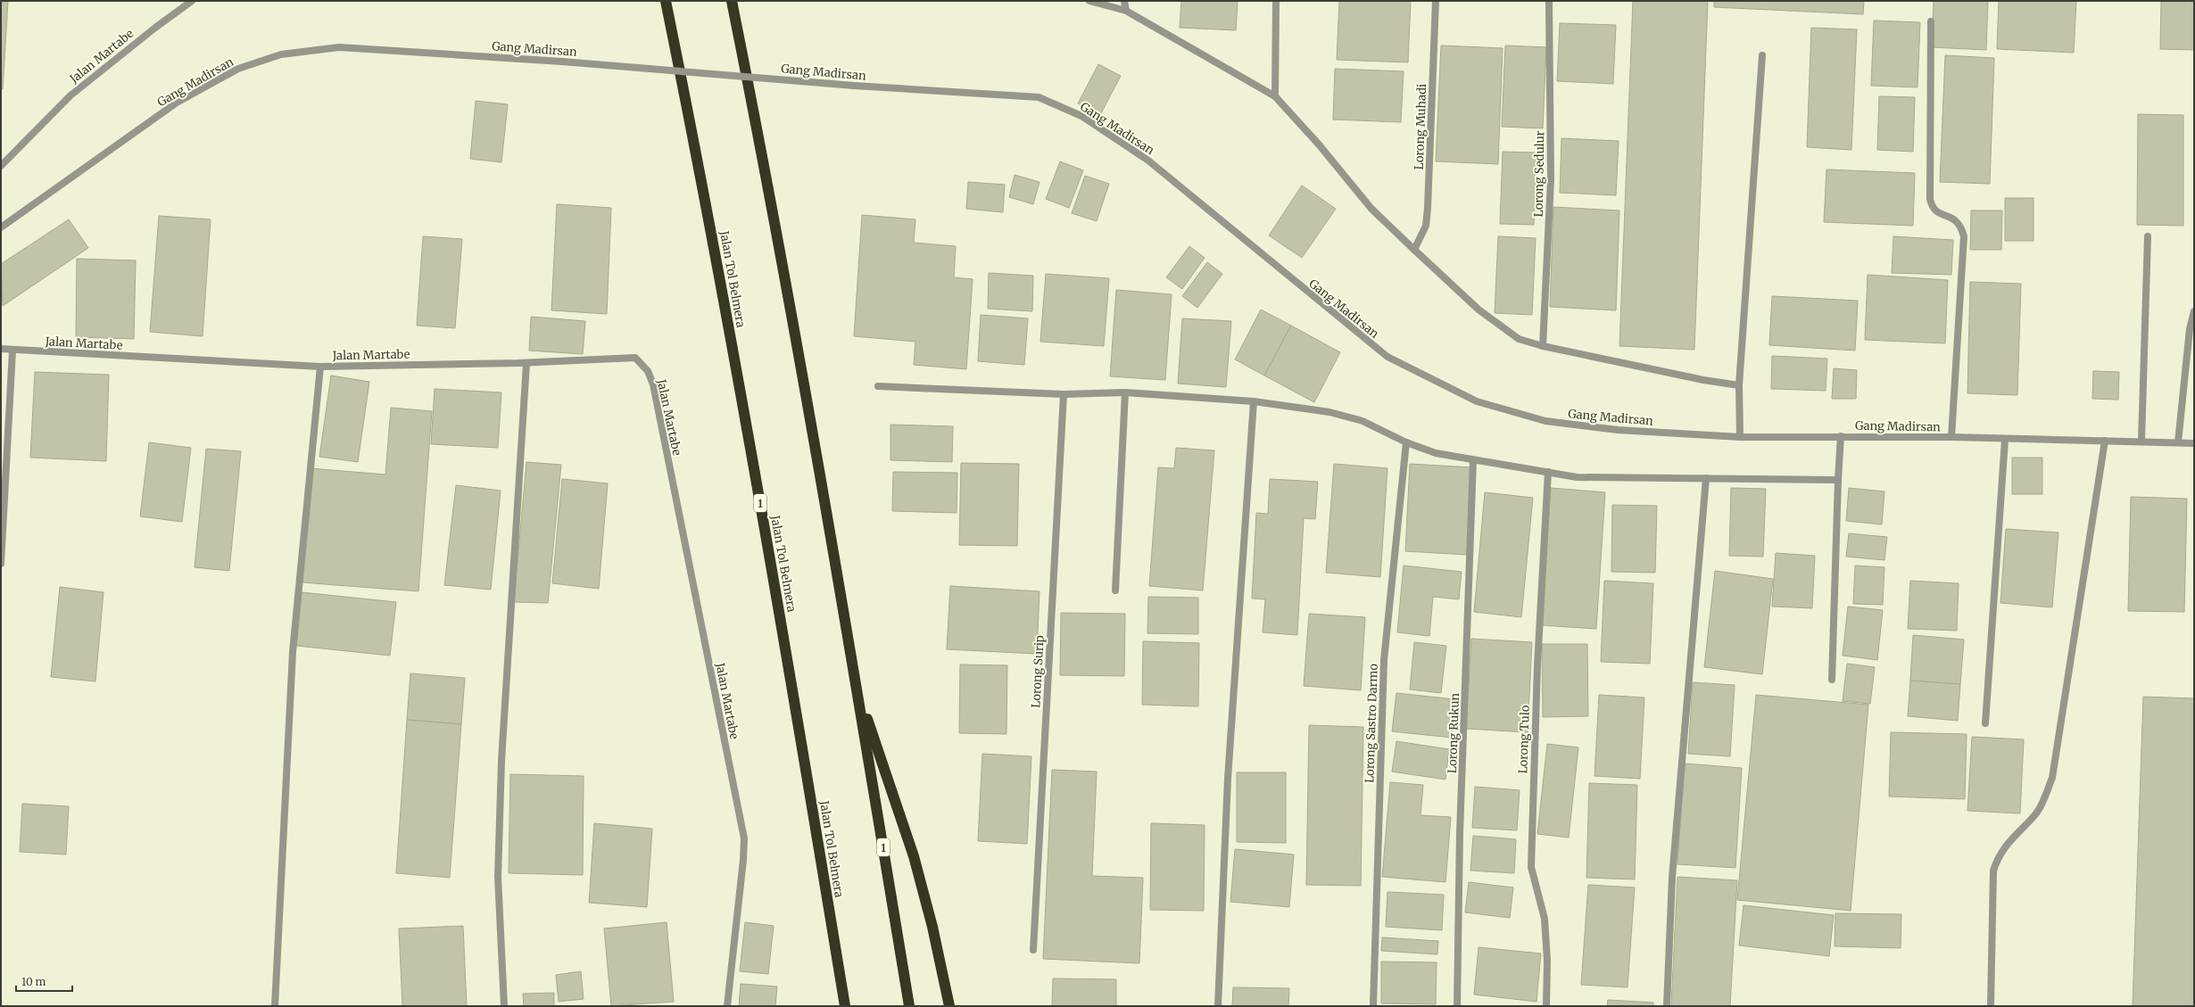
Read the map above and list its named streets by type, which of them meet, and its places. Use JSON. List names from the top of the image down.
{
  "streets": {
    "highway": ["Jalan Tol Belmera", "1"],
    "street": [
      "Gang Madirsan",
      "Jalan Martabe",
      "Lorong Muhadi",
      "Lorong Sedulur",
      "Lorong Surip",
      "Lorong Sastro Darmo",
      "Lorong Rukun",
      "Lorong Tulo"
    ]
  },
  "scale_bar": "10 m"
}
